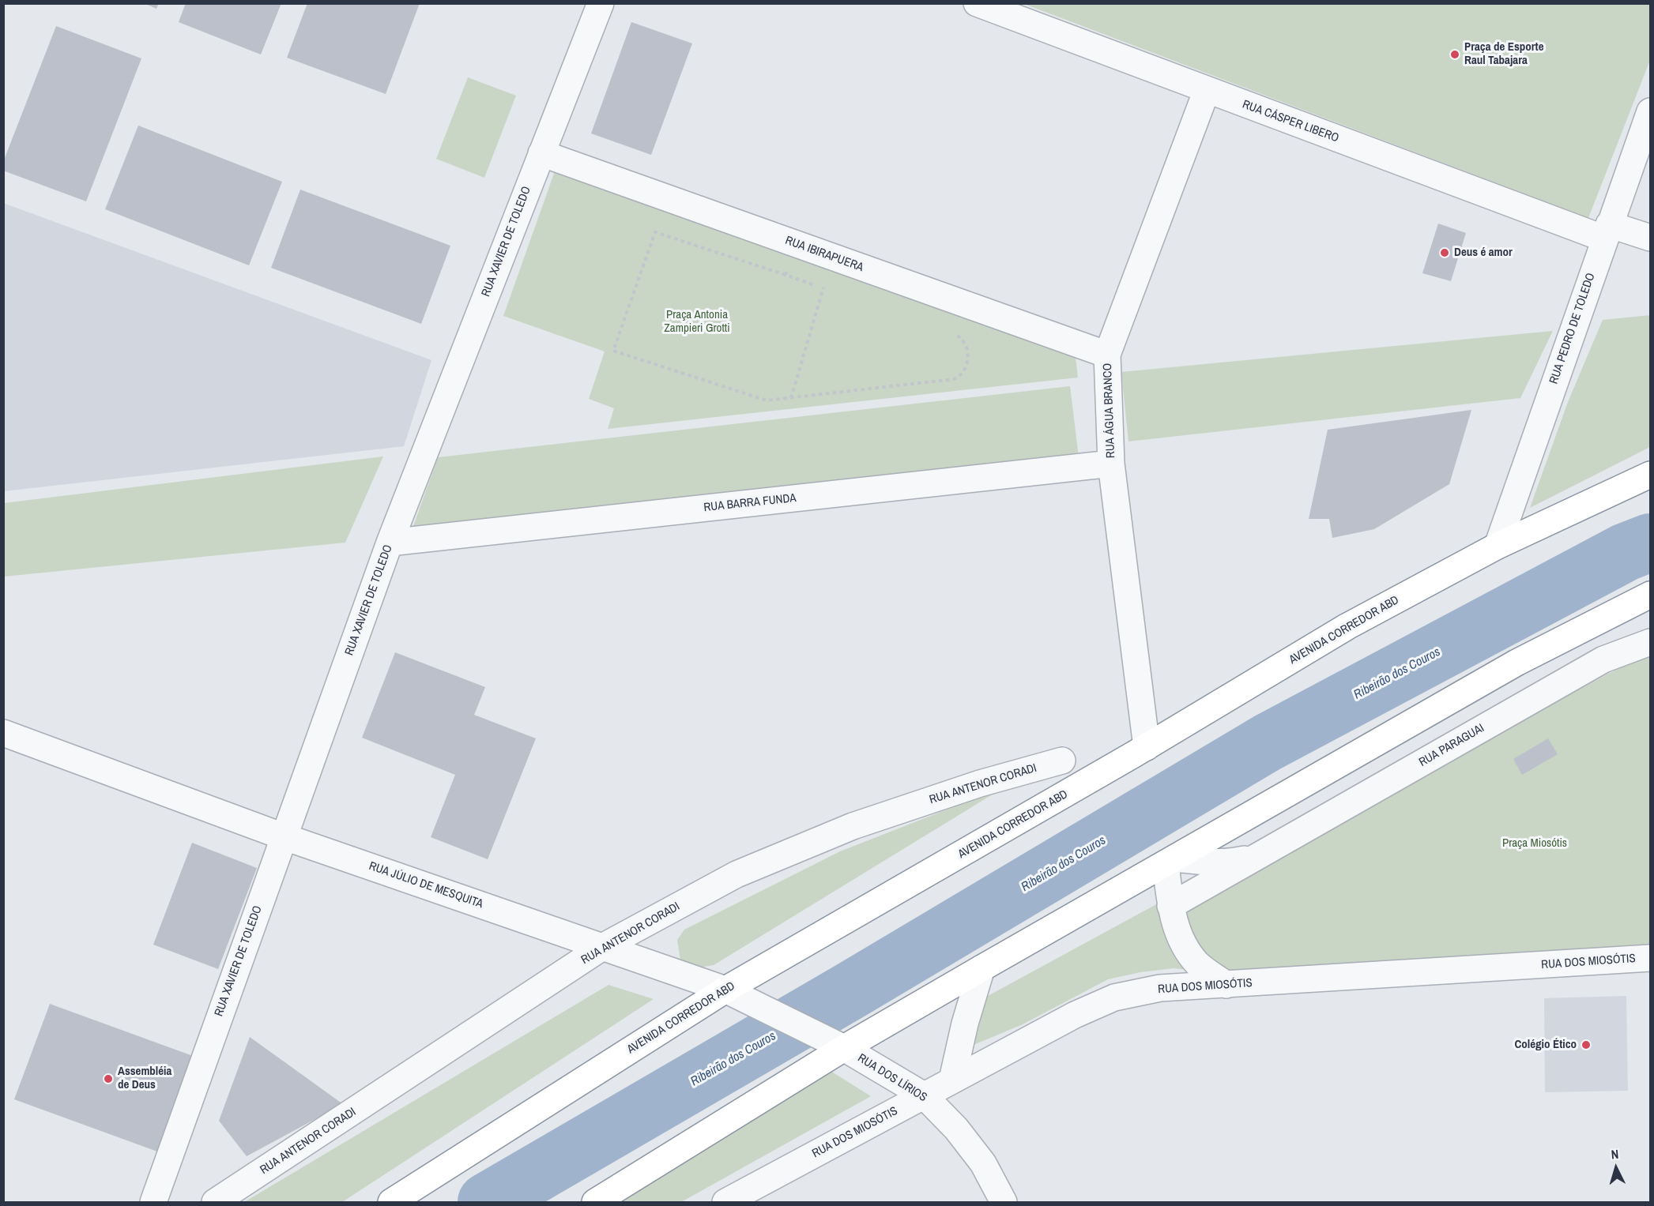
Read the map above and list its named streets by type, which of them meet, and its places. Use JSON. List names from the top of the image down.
{
  "streets": {
    "highway": ["AVENIDA CORREDOR ABD"],
    "street": [
      "RUA CÁSPER LIBERO",
      "RUA XAVIER DE TOLEDO",
      "RUA IBIRAPUERA",
      "RUA PEDRO DE TOLEDO",
      "RUA ÁGUA BRANCO",
      "RUA BARRA FUNDA",
      "RUA PARAGUAI",
      "RUA ANTENOR CORADI",
      "RUA JÚLIO DE MESQUITA",
      "RUA DOS MIOSÓTIS",
      "RUA DOS LÍRIOS"
    ]
  },
  "crossings": [
    ["RUA CÁSPER LIBERO", "RUA PEDRO DE TOLEDO"],
    ["RUA CÁSPER LIBERO", "RUA ÁGUA BRANCO"],
    ["RUA XAVIER DE TOLEDO", "RUA IBIRAPUERA"],
    ["RUA XAVIER DE TOLEDO", "RUA BARRA FUNDA"],
    ["RUA XAVIER DE TOLEDO", "RUA JÚLIO DE MESQUITA"],
    ["RUA IBIRAPUERA", "RUA ÁGUA BRANCO"],
    ["RUA PEDRO DE TOLEDO", "AVENIDA CORREDOR ABD"],
    ["RUA ÁGUA BRANCO", "RUA BARRA FUNDA"],
    ["RUA ÁGUA BRANCO", "AVENIDA CORREDOR ABD"],
    ["AVENIDA CORREDOR ABD", "RUA JÚLIO DE MESQUITA"],
    ["RUA ANTENOR CORADI", "RUA JÚLIO DE MESQUITA"],
    ["RUA JÚLIO DE MESQUITA", "RUA DOS LÍRIOS"],
    ["RUA DOS MIOSÓTIS", "RUA DOS LÍRIOS"]
  ],
  "water": ["Ribeirão dos Couros"],
  "parks": ["Praça Antonia Zampieri Grotti", "Praça Miosótis"],
  "places": [
    "Praça de Esporte Raul Tabajara",
    "Deus é amor",
    "Colégio Ético",
    "Assembléia de Deus"
  ],
  "north": "top"
}
